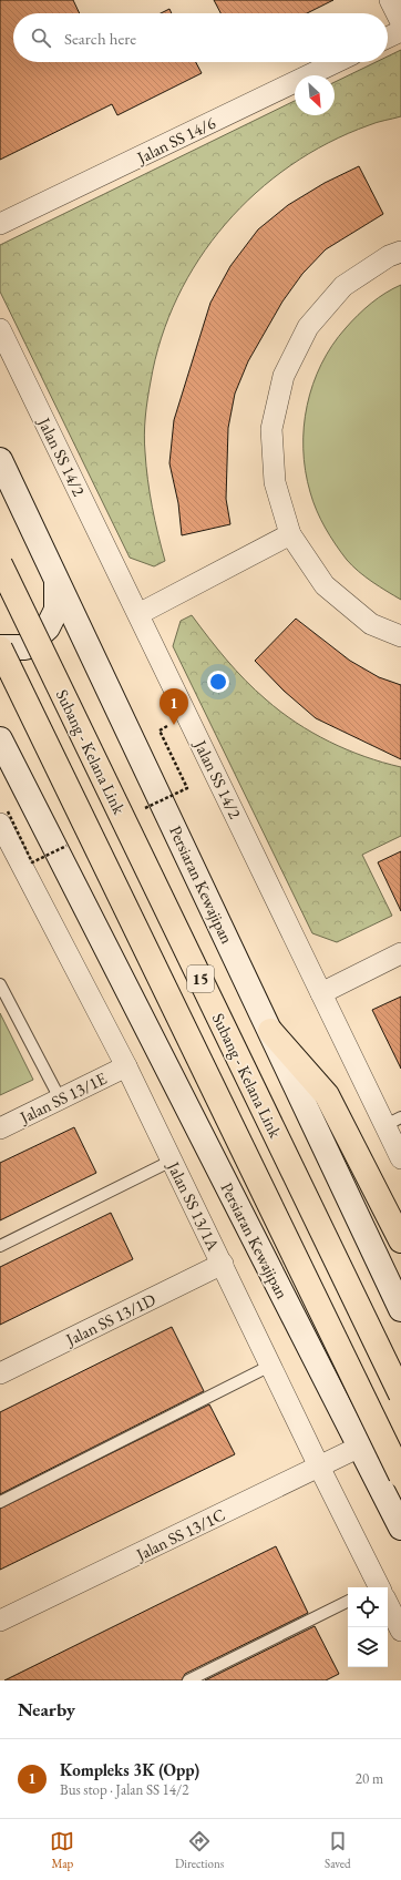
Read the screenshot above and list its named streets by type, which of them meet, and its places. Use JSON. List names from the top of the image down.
{
  "streets": {
    "main road": ["Subang - Kelana Link", "Persiaran Kewajipan", "15"],
    "street": [
      "Jalan SS 14/6",
      "Jalan SS 14/2",
      "Jalan SS 13/1E",
      "Jalan SS 13/1A",
      "Jalan SS 13/1D",
      "Jalan SS 13/1C"
    ]
  },
  "crossings": [
    ["Persiaran Kewajipan", "Jalan SS 13/1C"],
    ["Jalan SS 13/1E", "Jalan SS 13/1A"],
    ["Jalan SS 13/1A", "Jalan SS 13/1D"],
    ["Jalan SS 13/1A", "Jalan SS 13/1C"]
  ],
  "north": "bottom right",
  "page": {
    "search": "Search here",
    "pins": "1",
    "heading": "Nearby",
    "list": [
      {
        "mark": "1",
        "name": "Kompleks 3K (Opp)",
        "note": "Bus stop · Jalan SS 14/2",
        "value": "20 m"
      }
    ],
    "nav": ["Map", "Directions", "Saved"]
  }
}
